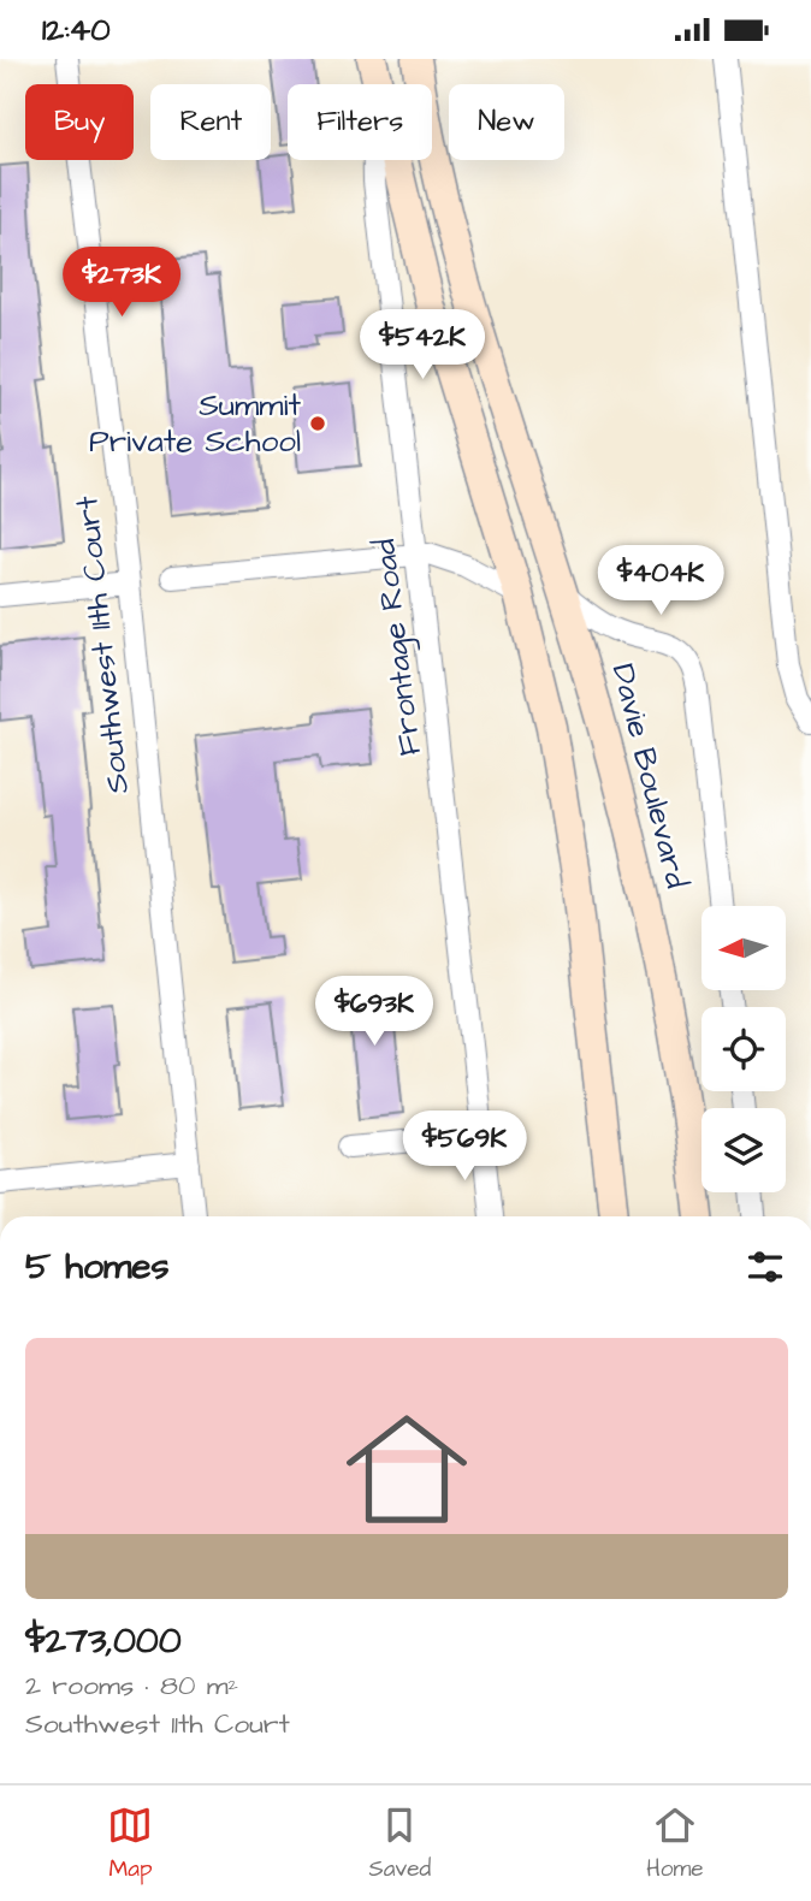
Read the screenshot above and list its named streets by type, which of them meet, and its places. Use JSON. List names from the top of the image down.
{
  "streets": {
    "main road": ["Davie Boulevard"],
    "street": ["Southwest 11th Court", "Frontage Road"]
  },
  "places": ["Summit Private School"],
  "north": "left",
  "page": {
    "status": "12:40",
    "chip": [
      "Buy",
      "Rent",
      "Filters",
      "New"
    ],
    "price": [
      "$273K",
      "$542K",
      "$404K",
      "$693K",
      "$569K"
    ],
    "heading": "5 homes",
    "list": [
      {
        "name": "$273,000",
        "note": "2 rooms · 80 m² · Southwest 11th Court"
      }
    ],
    "tabs": ["Map", "Saved", "Home"]
  }
}
